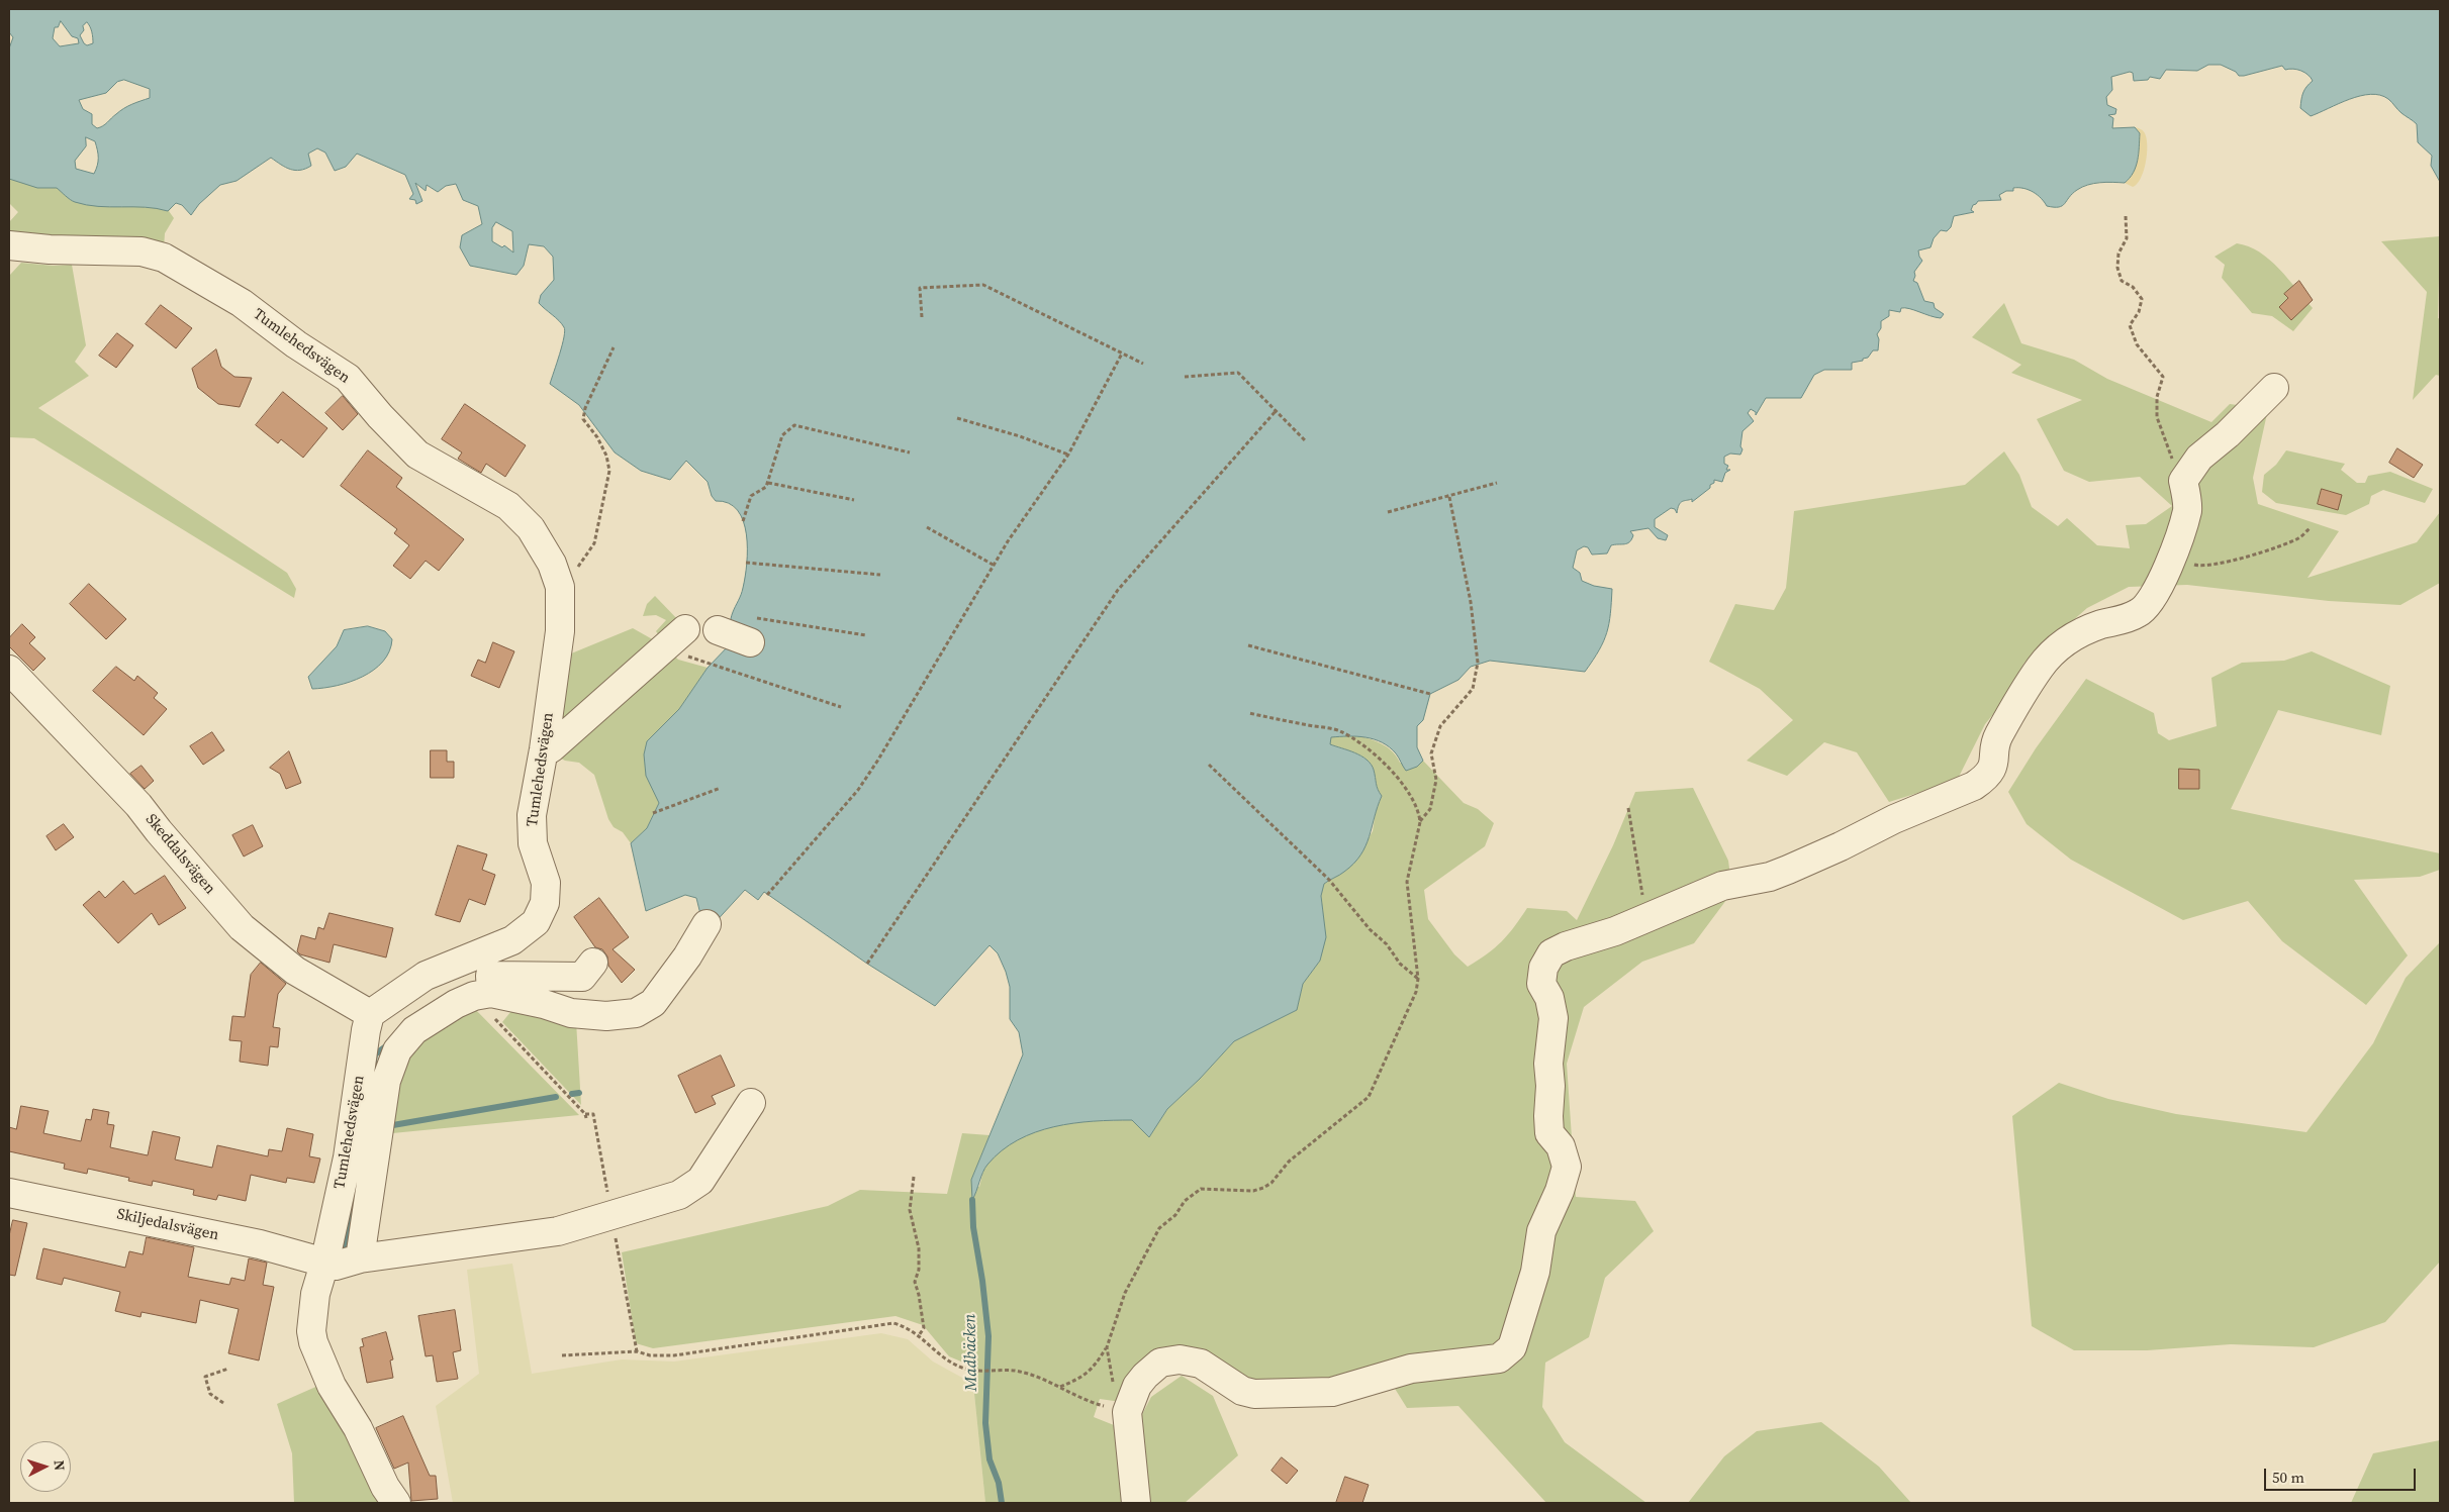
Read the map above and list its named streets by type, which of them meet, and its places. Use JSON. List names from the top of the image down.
{
  "streets": {
    "street": ["Tumlehedsvägen", "Skeddalsvägen", "Skiljedalsvägen"]
  },
  "crossings": [
    ["Tumlehedsvägen", "Skeddalsvägen"],
    ["Tumlehedsvägen", "Skiljedalsvägen"]
  ],
  "water": ["Madbäcken"],
  "scale_bar": "50 m",
  "north": "right"
}
